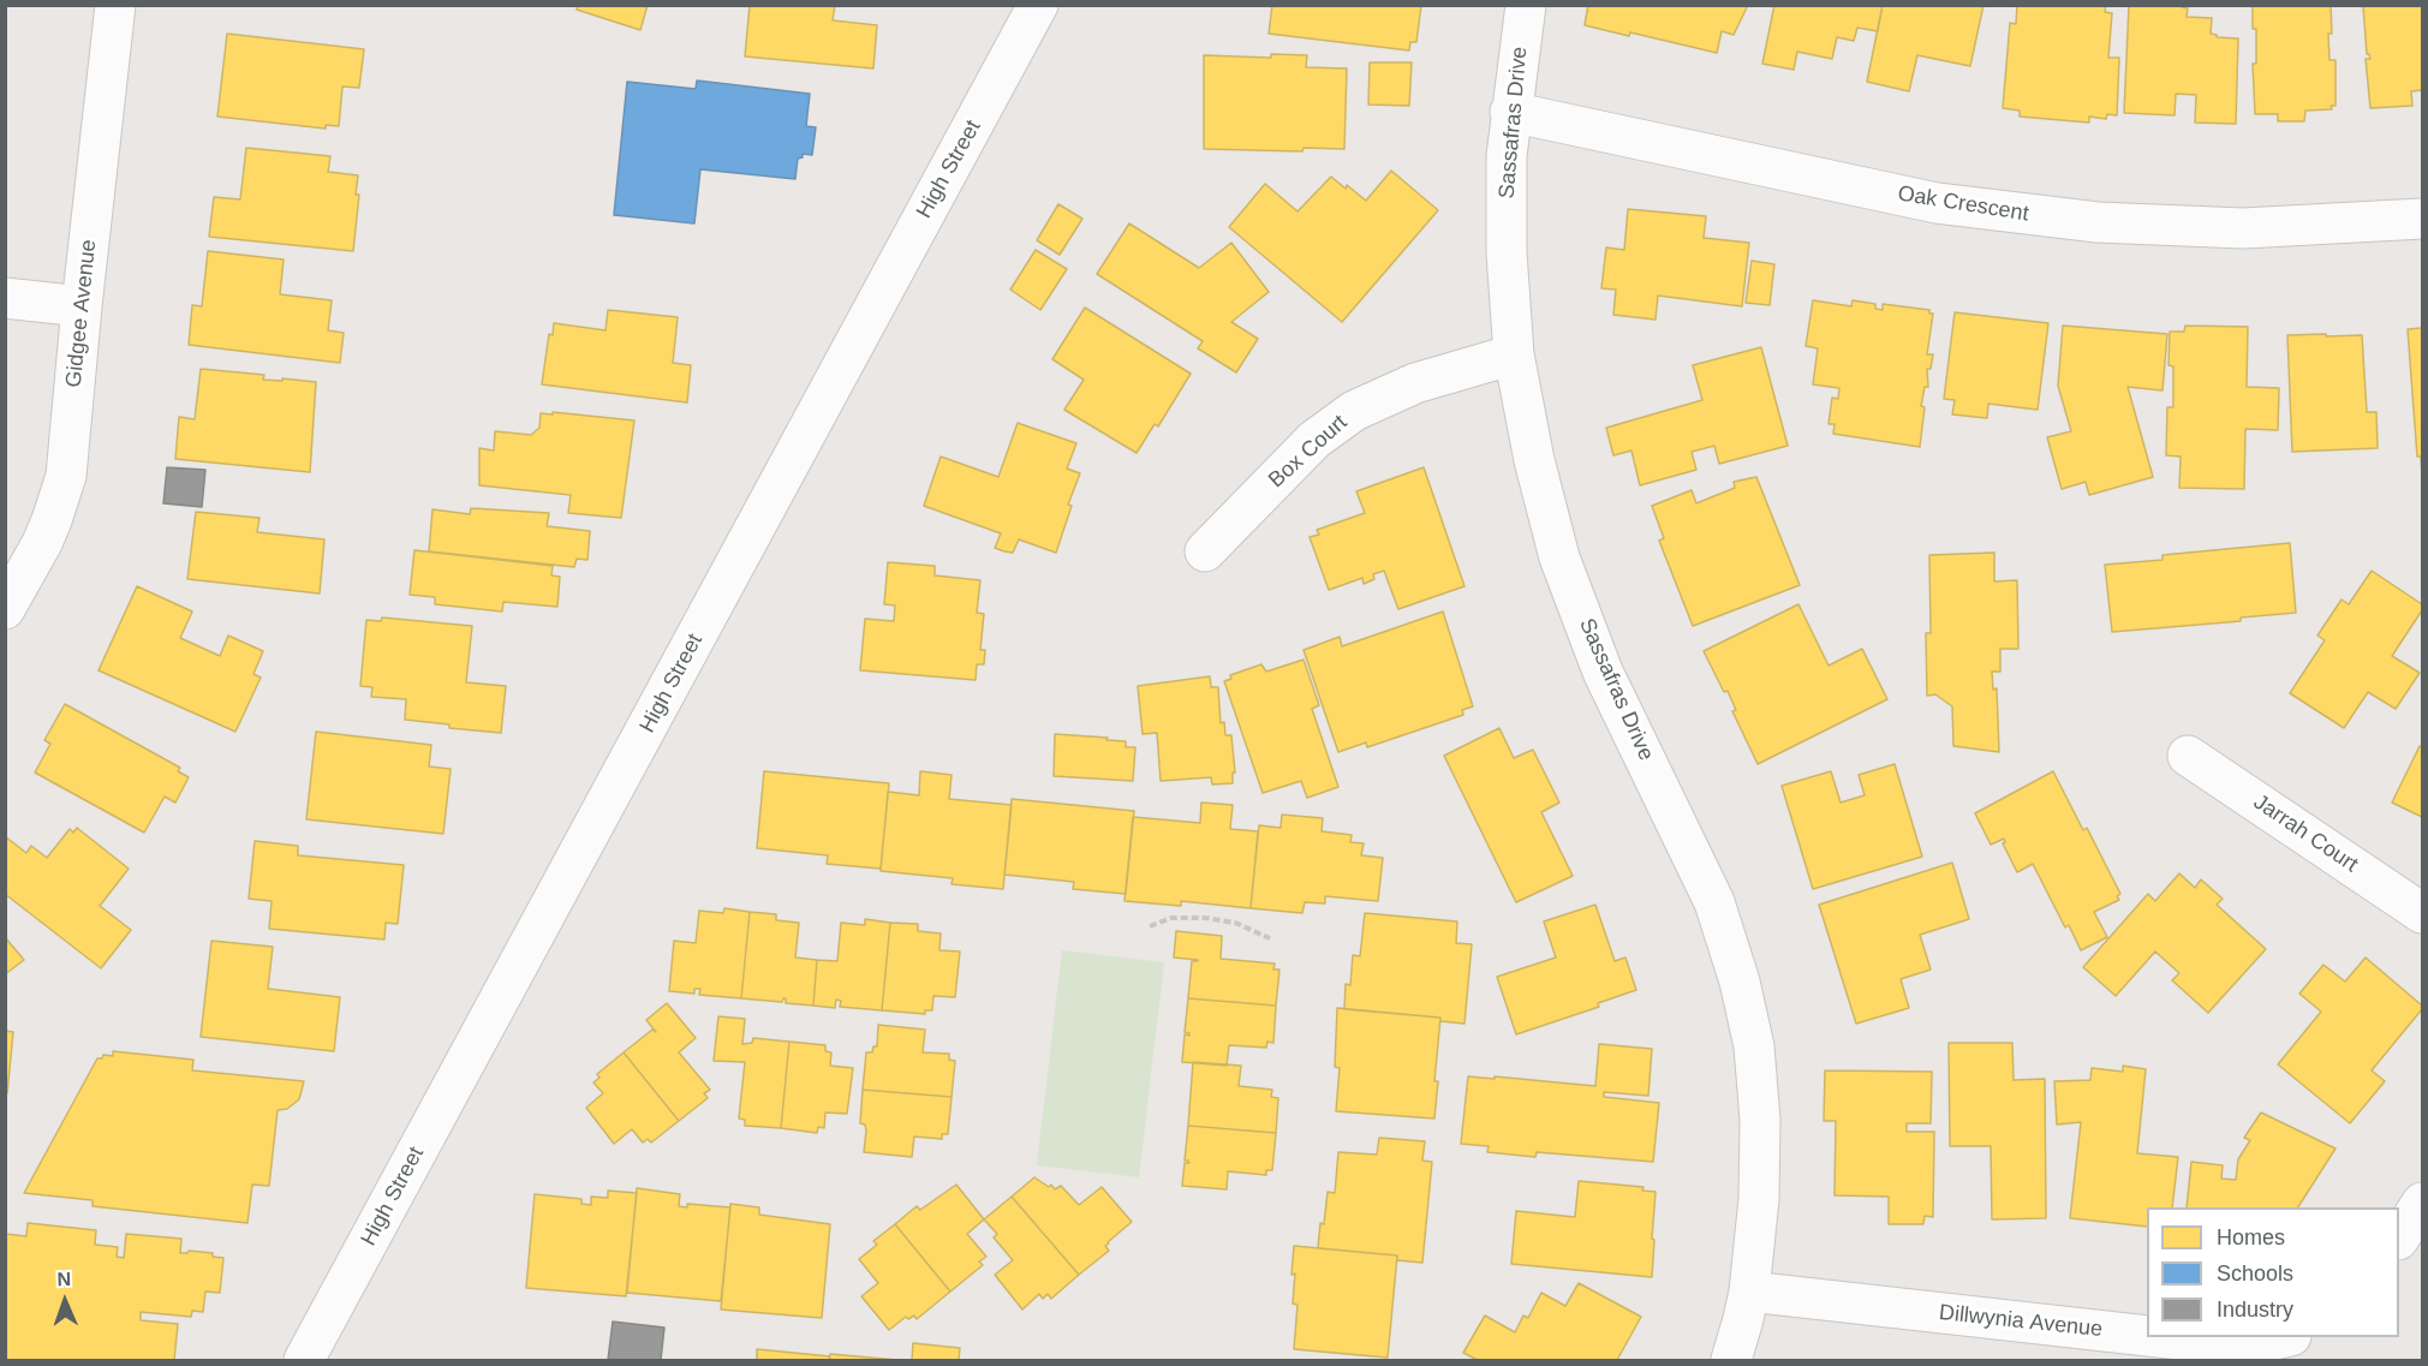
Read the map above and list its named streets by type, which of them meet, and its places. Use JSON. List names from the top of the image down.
{
  "streets": {
    "street": [
      "Sassafras Drive",
      "High Street",
      "Oak Crescent",
      "Gidgee Avenue",
      "Box Court",
      "Jarrah Court",
      "Dillwynia Avenue"
    ]
  },
  "crossings": [
    ["Sassafras Drive", "Oak Crescent"],
    ["Sassafras Drive", "Box Court"],
    ["Sassafras Drive", "Dillwynia Avenue"]
  ],
  "legend": ["Homes", "Schools", "Industry"],
  "north": "top"
}
